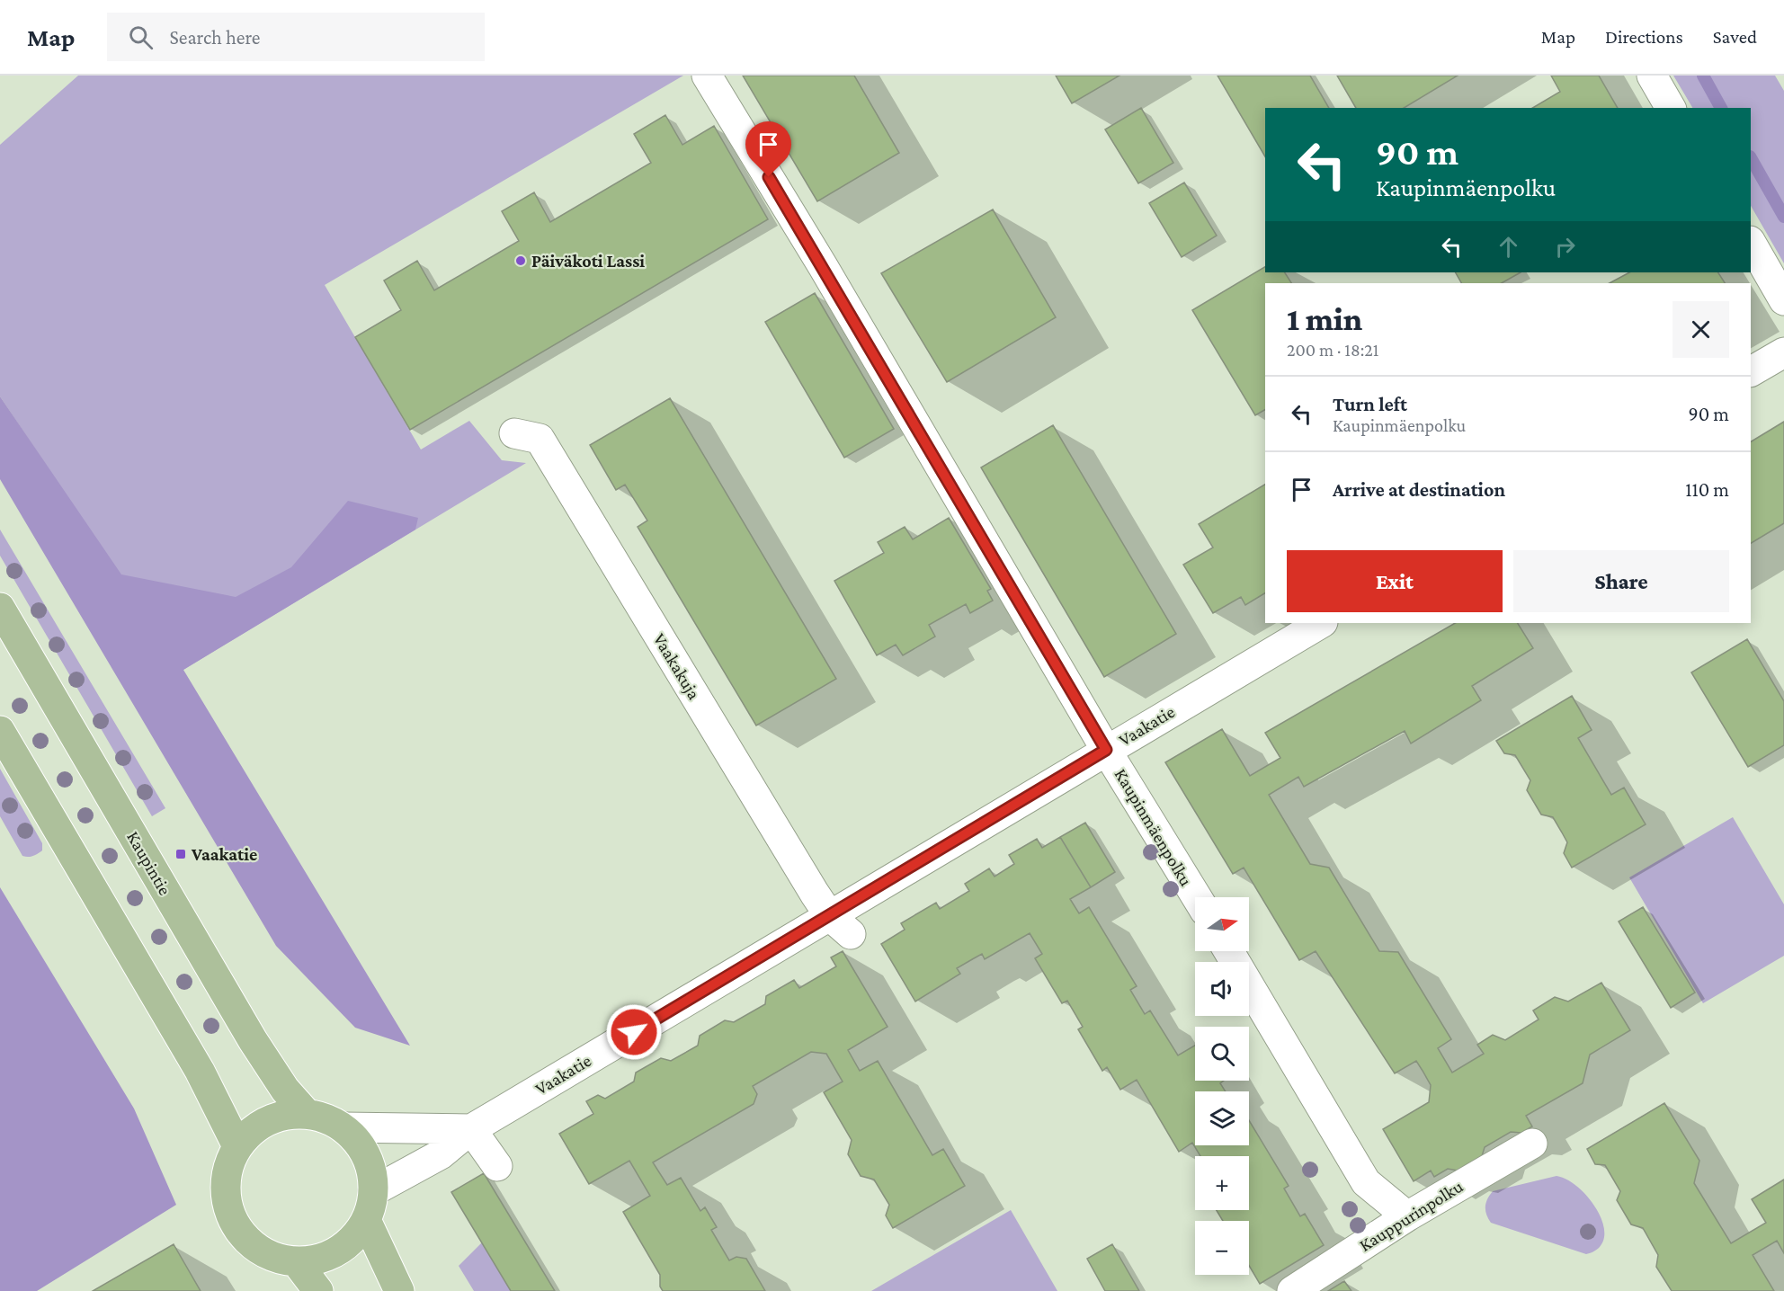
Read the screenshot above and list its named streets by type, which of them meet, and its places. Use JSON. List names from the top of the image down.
{
  "streets": {
    "main road": ["Kaupintie"],
    "street": [
      "Vaakakuja",
      "Vaakatie",
      "Kaupinmäenpolku",
      "Kauppurinpolku"
    ]
  },
  "crossings": [
    ["Vaakakuja", "Vaakatie"],
    ["Vaakatie", "Kaupinmäenpolku"],
    ["Vaakatie", "Kaupintie"]
  ],
  "places": {
    "other": ["Päiväkoti Lassi"],
    "transit": ["Vaakatie"]
  },
  "north": "right",
  "page": {
    "header": "Map",
    "search": "Search here",
    "nav": ["Map", "Directions", "Saved"],
    "turn": ["90 m", "Kaupinmäenpolku"],
    "heading": ["1 min", "200 m · 18:21"],
    "list": [
      {
        "name": "Turn left",
        "note": "Kaupinmäenpolku",
        "value": "90 m"
      },
      {
        "name": "Arrive at destination",
        "value": "110 m"
      }
    ],
    "buttons": ["Exit", "Share"],
    "map_buttons": ["+", "−"]
  }
}
